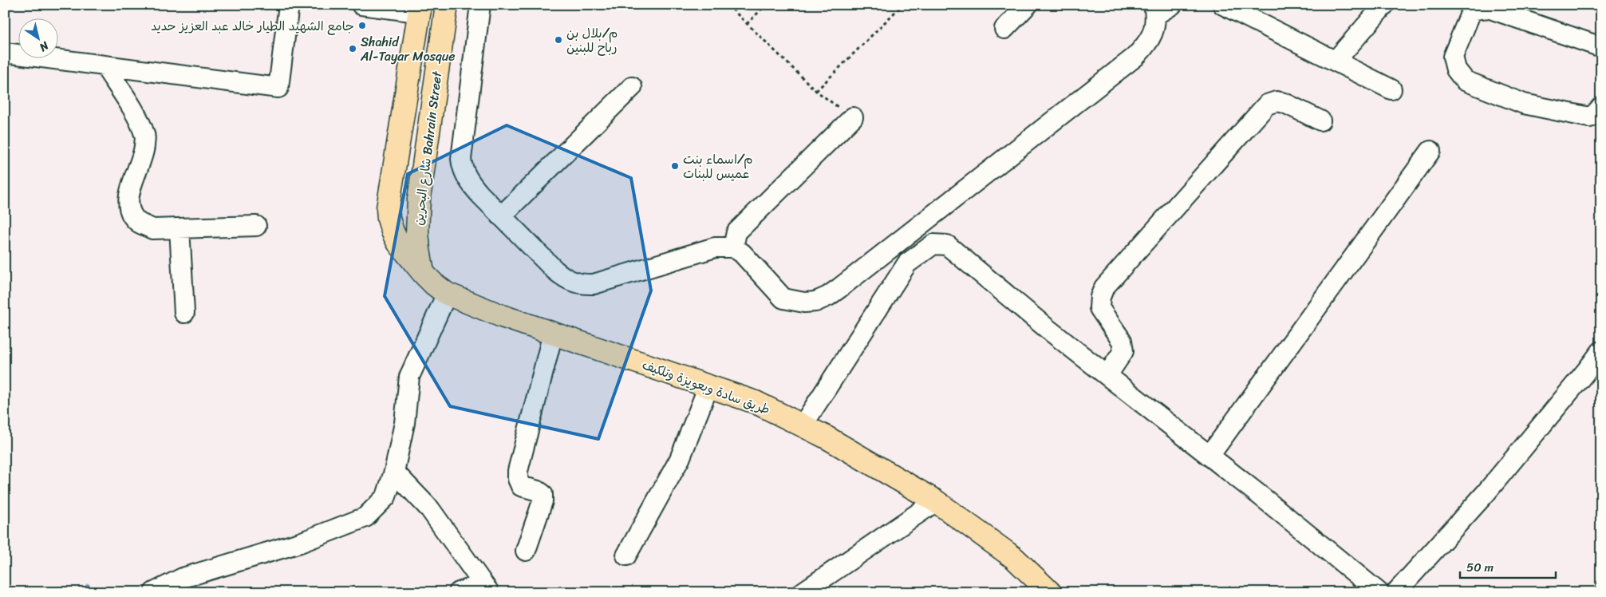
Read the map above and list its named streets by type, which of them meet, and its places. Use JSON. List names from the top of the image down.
{
  "streets": {
    "main road": ["شارع البحرين Bahrain Street", "طريق سادة وبعويزة وتلكيف"]
  },
  "crossings": [
    ["شارع البحرين Bahrain Street", "طريق سادة وبعويزة وتلكيف"]
  ],
  "places": [
    "جامع الشهيد الطيار خالد عبد العزيز حديد",
    "م/بلال بن رباح للبنين",
    "Shahid Al-Tayar Mosque",
    "م/اسماء بنت عميس للبنات"
  ],
  "scale_bar": "50 m",
  "north": "bottom right"
}
